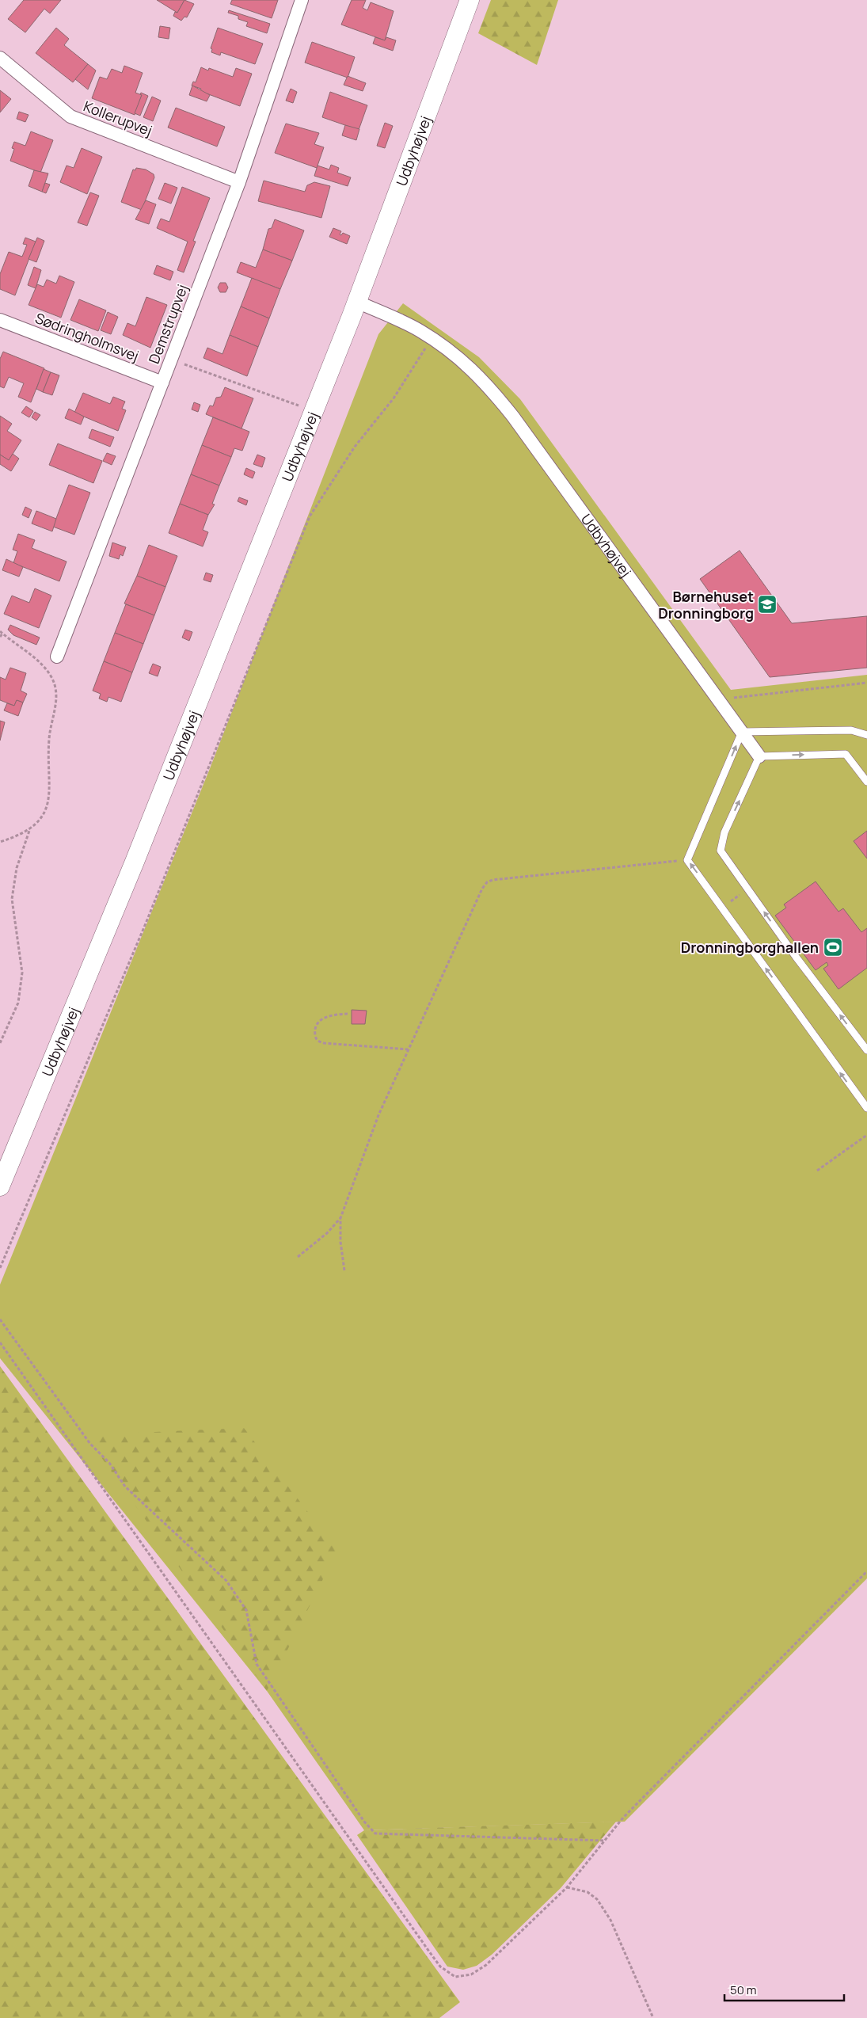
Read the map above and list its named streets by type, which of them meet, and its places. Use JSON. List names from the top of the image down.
{
  "streets": {
    "street": [
      "Kollerupvej",
      "Udbyhøjvej",
      "Demstrupvej",
      "Sødringholmsvej"
    ]
  },
  "crossings": [
    ["Kollerupvej", "Demstrupvej"],
    ["Demstrupvej", "Sødringholmsvej"]
  ],
  "places": {
    "school or university": ["Børnehuset Dronningborg"],
    "sports": ["Dronningborghallen"]
  },
  "scale_bar": "50 m"
}
